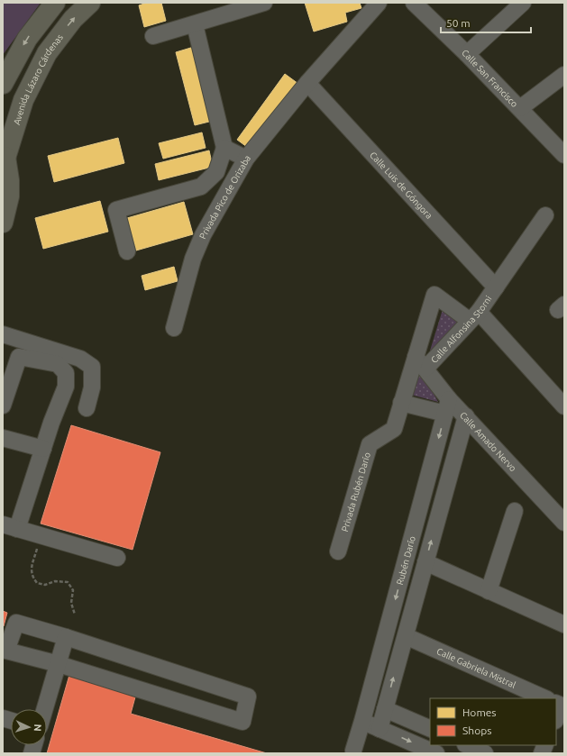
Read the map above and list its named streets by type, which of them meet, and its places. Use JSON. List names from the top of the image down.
{
  "streets": {
    "highway": ["Avenida Lázaro Cárdenas"],
    "street": [
      "Calle San Francisco",
      "Calle Luis de Góngora",
      "Privada Pico de Orizaba",
      "Calle Alfonsina Storni",
      "Calle Amado Nervo",
      "Privada Rubén Darío",
      "Rubén Darío",
      "Calle Gabriela Mistral"
    ]
  },
  "crossings": [
    ["Calle Luis de Góngora", "Privada Pico de Orizaba"],
    ["Calle Luis de Góngora", "Calle Alfonsina Storni"],
    ["Calle Alfonsina Storni", "Calle Amado Nervo"],
    ["Calle Amado Nervo", "Rubén Darío"]
  ],
  "legend": ["Homes", "Shops"],
  "scale_bar": "50 m",
  "north": "right"
}
